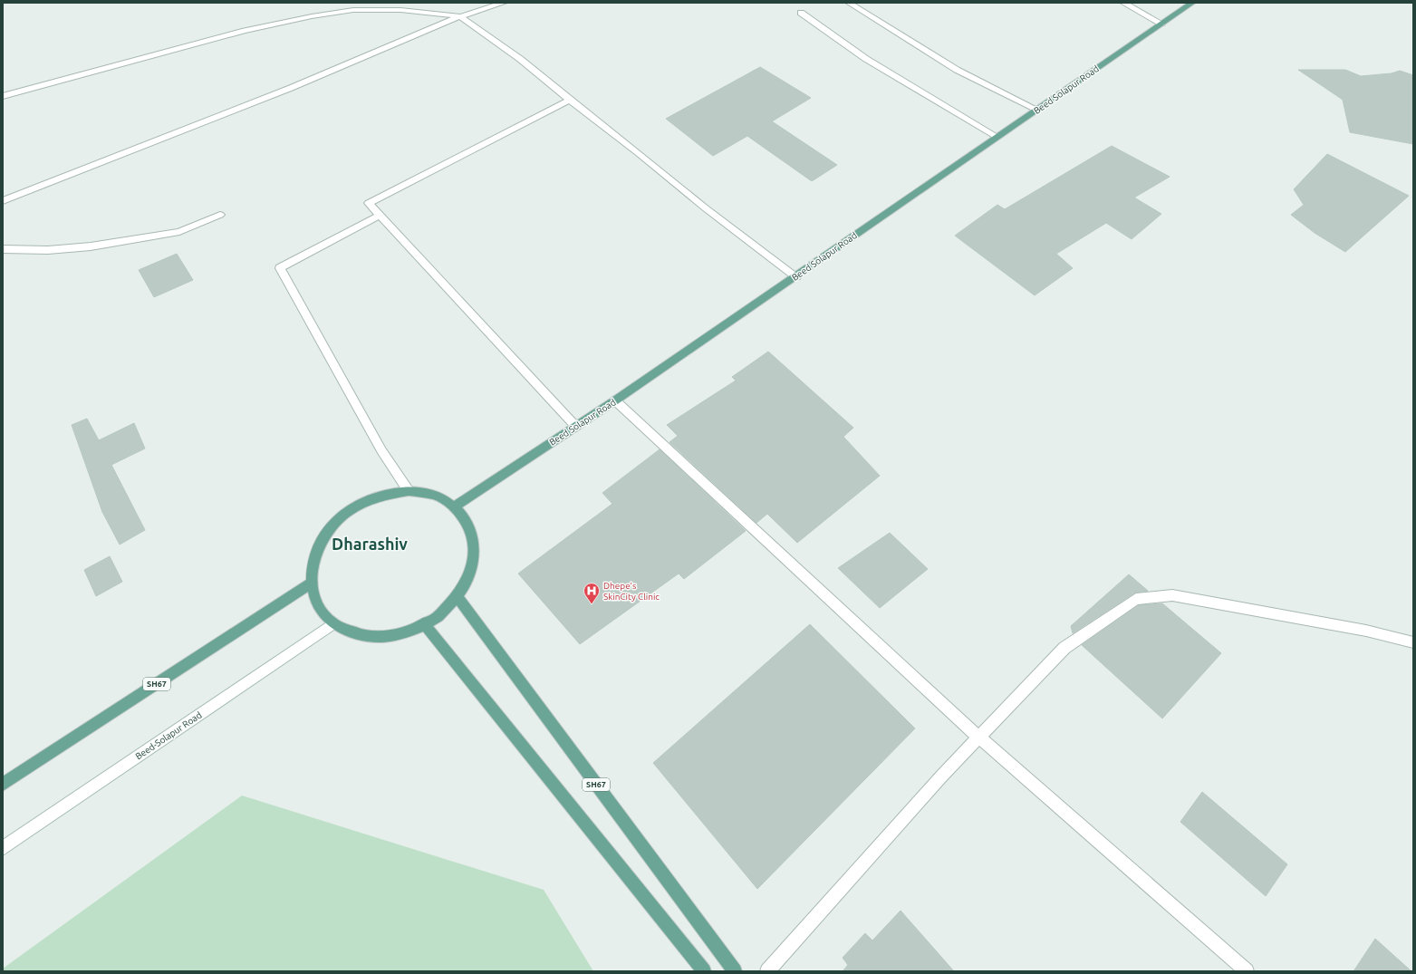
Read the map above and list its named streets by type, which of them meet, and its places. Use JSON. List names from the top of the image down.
{
  "streets": {
    "main road": ["Beed Solapur Road", "SH67"],
    "street": ["Beed-Solapur Road"]
  },
  "districts": ["Dharashiv"],
  "places": {
    "hospital": ["Dhepe's SkinCity Clinic"]
  }
}
